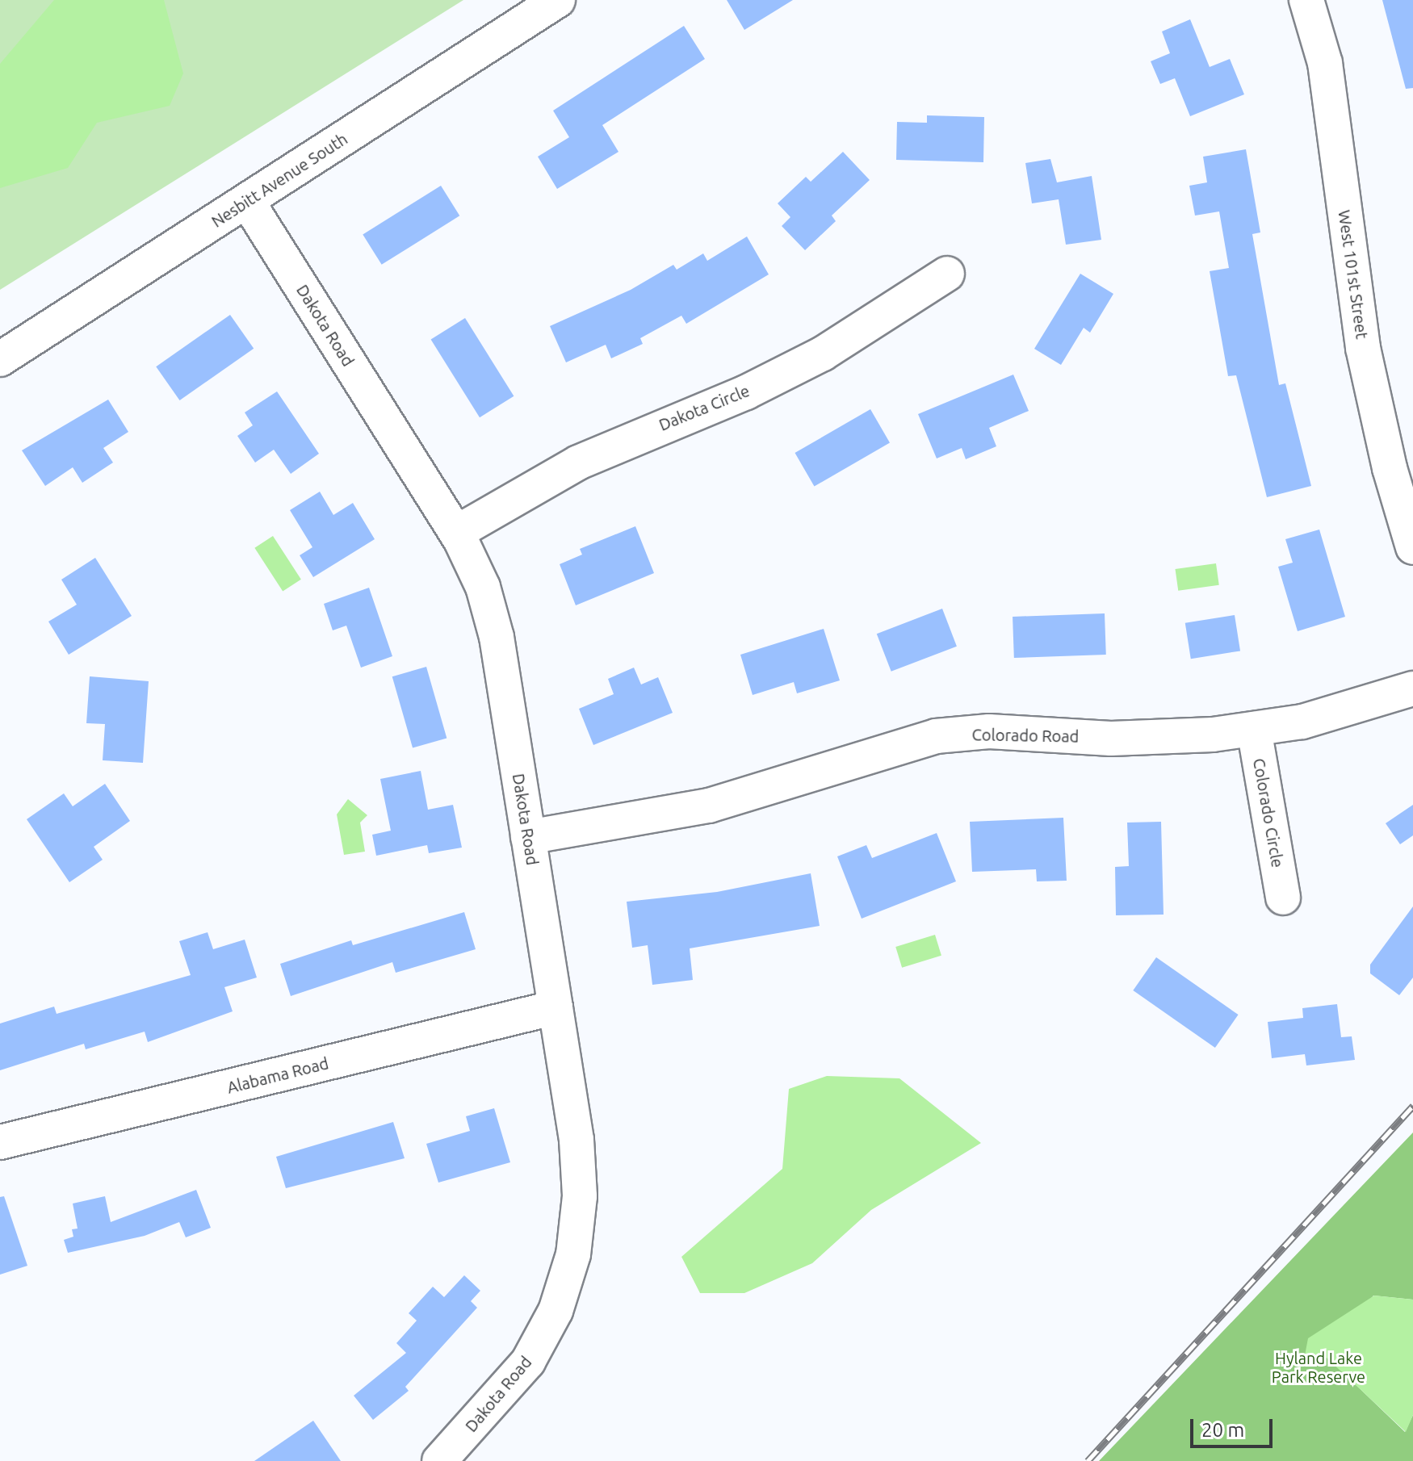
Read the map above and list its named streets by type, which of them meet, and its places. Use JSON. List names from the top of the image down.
{
  "streets": {
    "street": [
      "Nesbitt Avenue South",
      "West 101st Street",
      "Dakota Road",
      "Dakota Circle",
      "Colorado Road",
      "Colorado Circle",
      "Alabama Road"
    ]
  },
  "crossings": [
    ["Nesbitt Avenue South", "Dakota Road"],
    ["Dakota Road", "Dakota Circle"],
    ["Dakota Road", "Colorado Road"],
    ["Dakota Road", "Alabama Road"],
    ["Colorado Road", "Colorado Circle"]
  ],
  "parks": ["Hyland Lake Park Reserve"],
  "scale_bar": "20 m"
}
